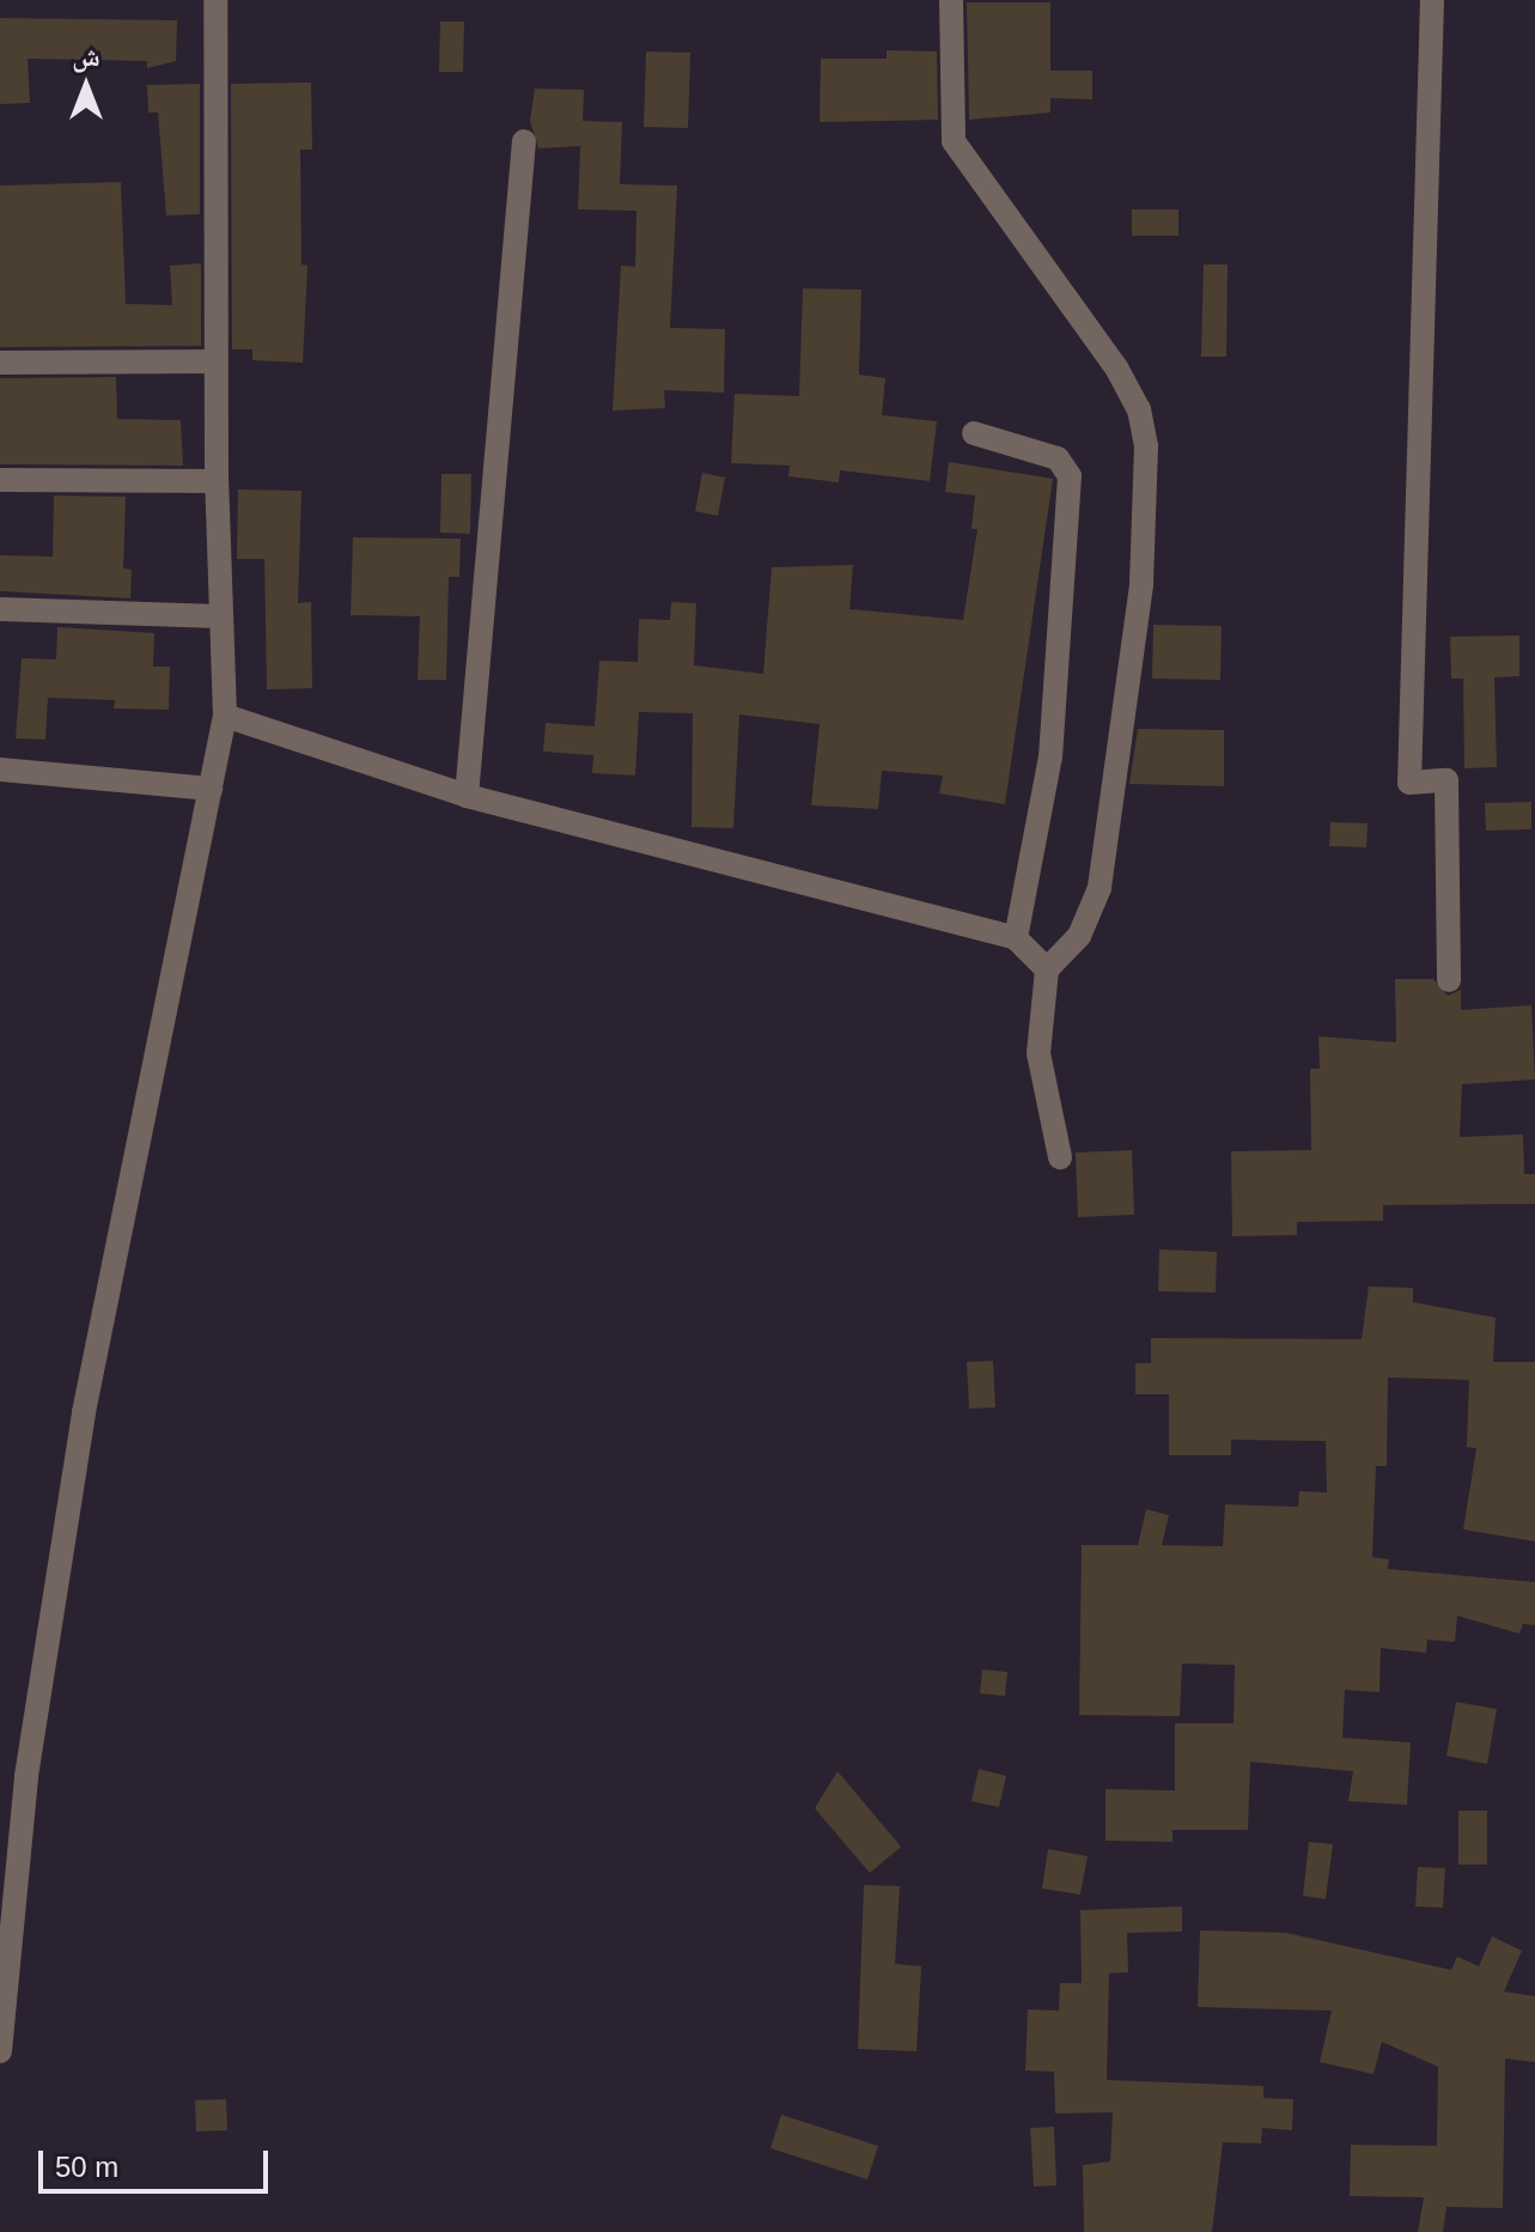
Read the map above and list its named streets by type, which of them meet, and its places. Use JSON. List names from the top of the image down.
{
  "scale_bar": "50 m",
  "north": "top"
}
